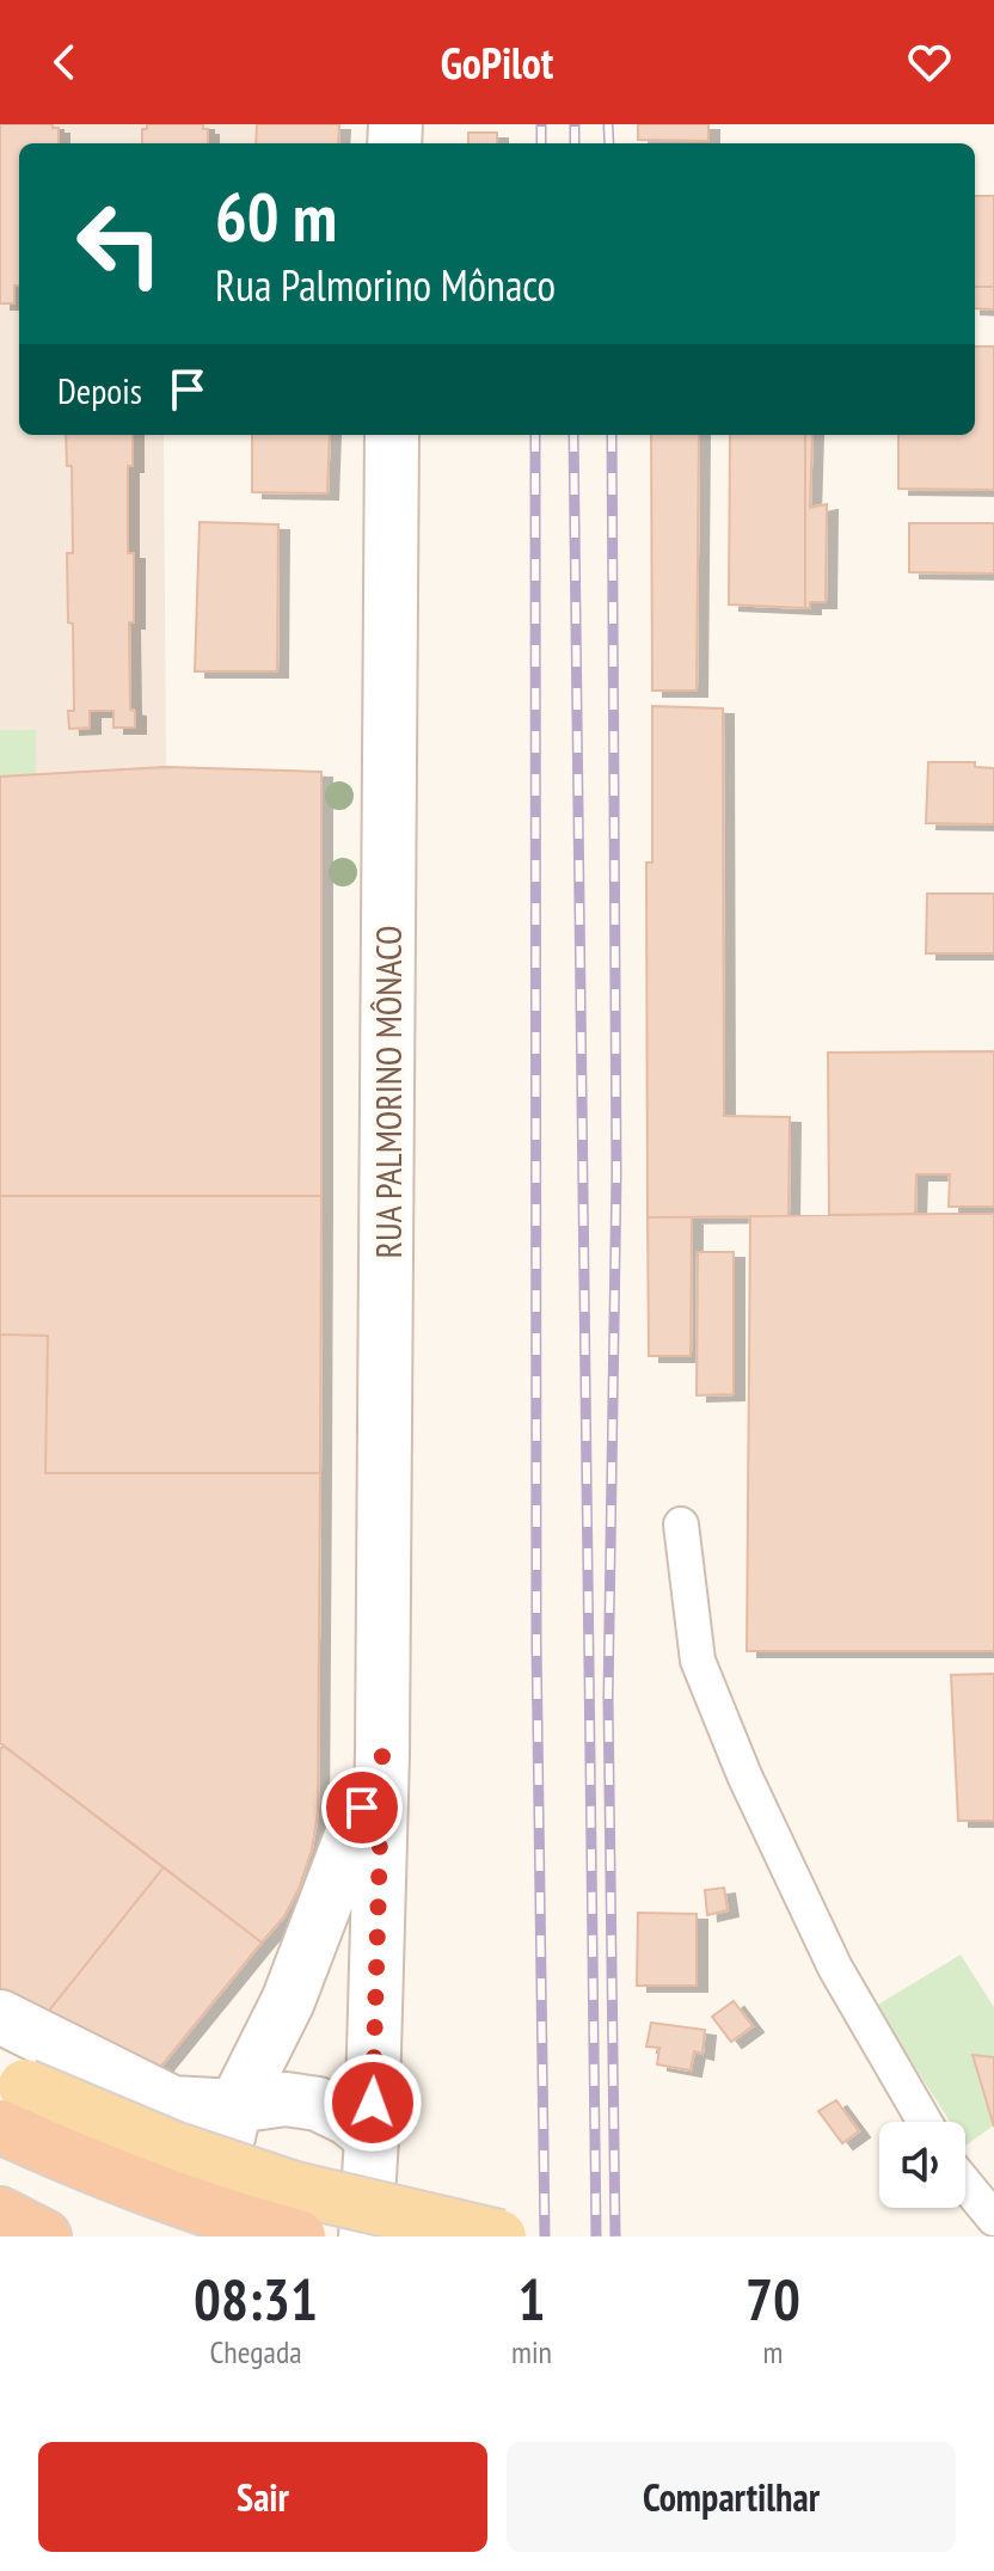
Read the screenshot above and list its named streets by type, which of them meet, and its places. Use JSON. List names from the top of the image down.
{
  "streets": {
    "street": ["RUA PALMORINO MÔNACO"]
  },
  "page": {
    "header": "GoPilot",
    "turn": ["60 m", "Rua Palmorino Mônaco"],
    "then": "Depois",
    "eta": [
      "08:31",
      "Chegada",
      "1",
      "min",
      "70",
      "m"
    ],
    "buttons": ["Sair", "Compartilhar"]
  }
}
